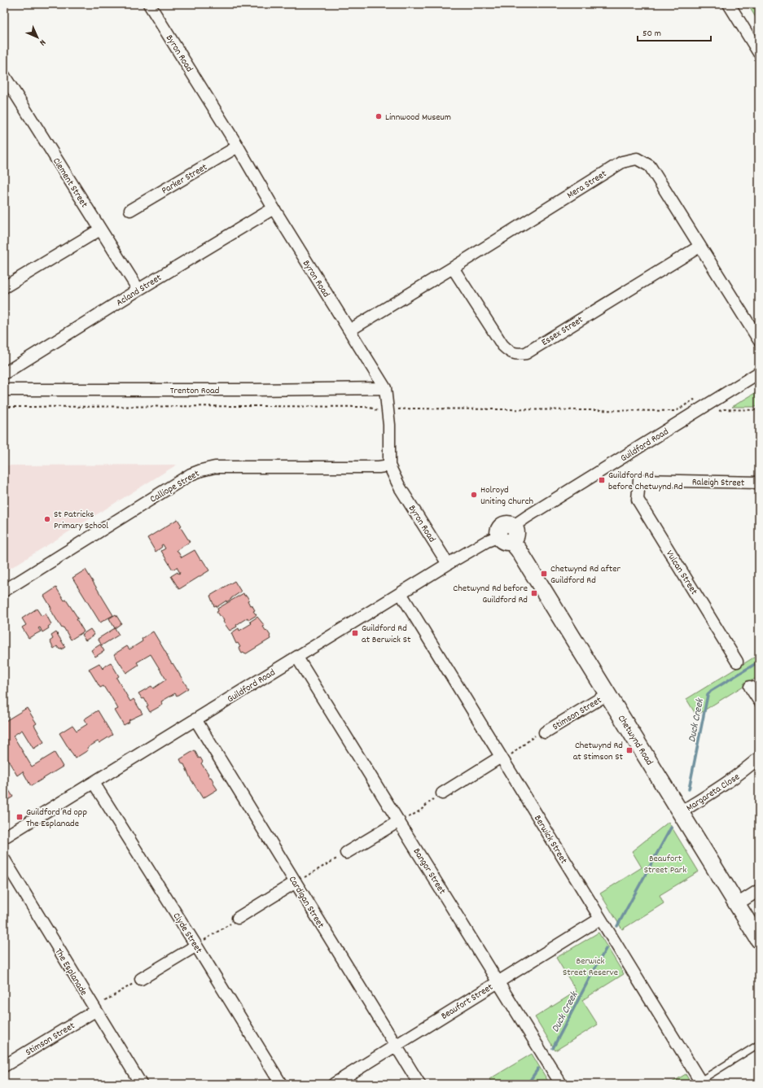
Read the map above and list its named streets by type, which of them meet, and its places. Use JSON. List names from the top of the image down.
{
  "streets": {
    "street": [
      "Byron Road",
      "Parker Street",
      "Clement Street",
      "Mera Street",
      "Acland Street",
      "Essex Street",
      "Trenton Road",
      "Guildford Road",
      "Raleigh Street",
      "Calliope Street",
      "Vulcan Street",
      "Stimson Street",
      "Chetwynd Road",
      "Margareta Close",
      "Berwick Street",
      "Bangor Street",
      "Cardigan Street",
      "Clyde Street",
      "The Esplanade",
      "Beaufort Street"
    ]
  },
  "crossings": [
    ["Byron Road", "Parker Street"],
    ["Byron Road", "Mera Street"],
    ["Byron Road", "Acland Street"],
    ["Byron Road", "Trenton Road"],
    ["Byron Road", "Guildford Road"],
    ["Byron Road", "Calliope Street"],
    ["Clement Street", "Acland Street"],
    ["Mera Street", "Essex Street"],
    ["Guildford Road", "Chetwynd Road"],
    ["Guildford Road", "Berwick Street"],
    ["Guildford Road", "Bangor Street"],
    ["Guildford Road", "Cardigan Street"],
    ["Guildford Road", "Clyde Street"],
    ["Raleigh Street", "Vulcan Street"],
    ["Stimson Street", "Chetwynd Road"],
    ["Stimson Street", "The Esplanade"],
    ["Chetwynd Road", "Margareta Close"],
    ["Berwick Street", "Beaufort Street"],
    ["Bangor Street", "Beaufort Street"],
    ["Cardigan Street", "Beaufort Street"]
  ],
  "water": ["Duck Creek"],
  "parks": ["Beaufort Street Park", "Berwick Street Reserve"],
  "places": {
    "other": ["Linnwood Museum", "Holroyd Uniting Church", "St Patricks Primary School"],
    "transit": [
      "Guildford Rd before Chetwynd Rd",
      "Chetwynd Rd after Guildford Rd",
      "Chetwynd Rd before Guildford Rd",
      "Guildford Rd at Berwick St",
      "Chetwynd Rd at Stimson St",
      "Guildford Rd opp The Esplanade"
    ]
  },
  "scale_bar": "50 m",
  "north": "bottom right"
}
